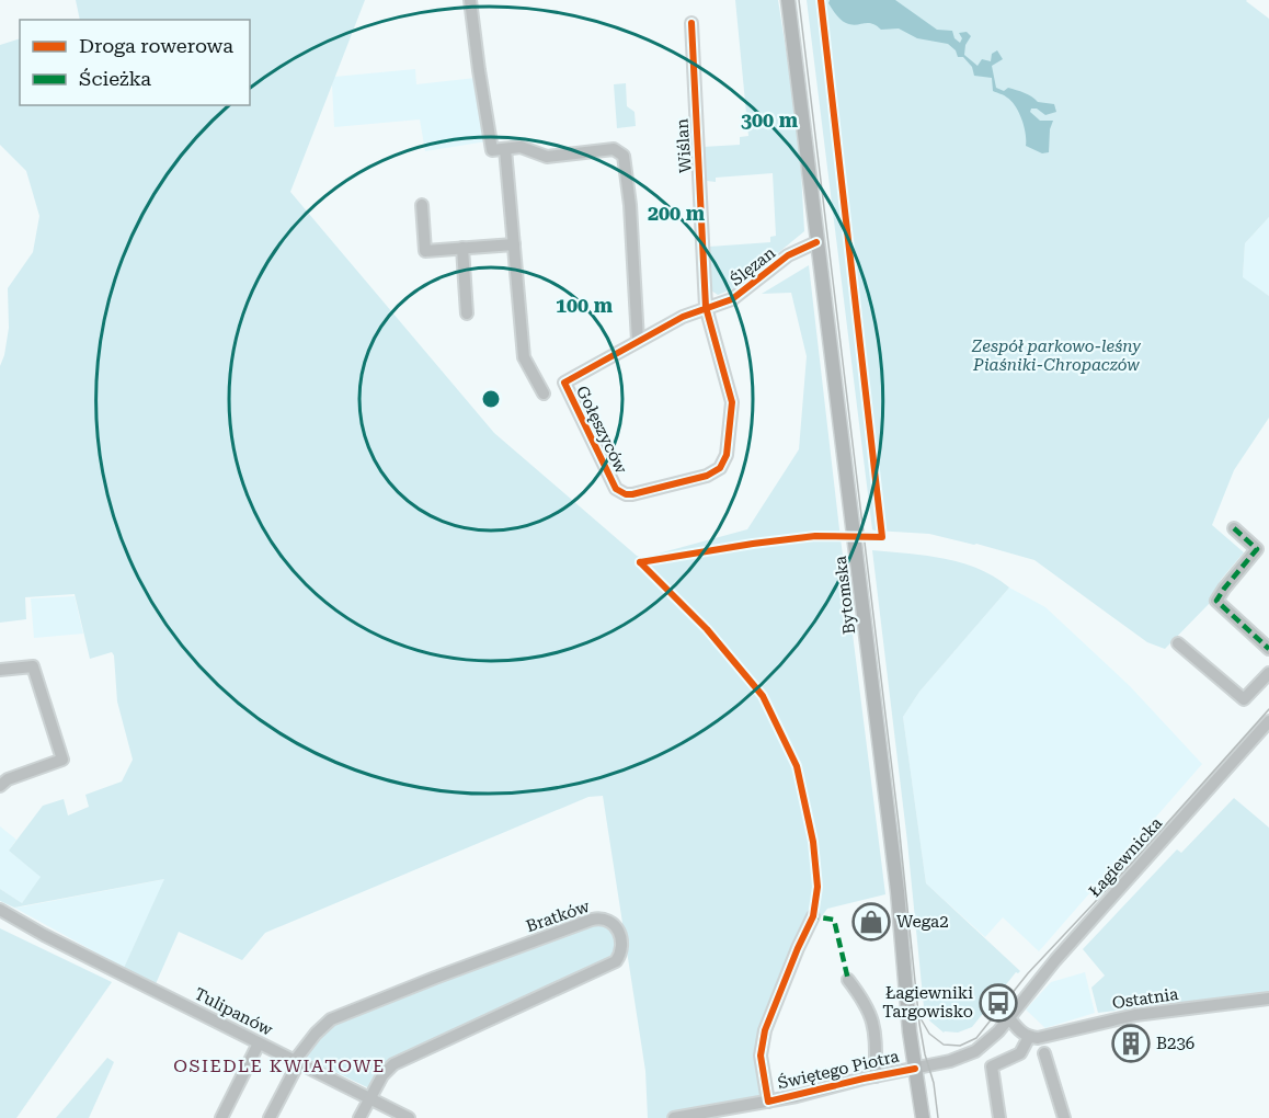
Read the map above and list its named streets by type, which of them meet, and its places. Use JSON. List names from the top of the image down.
{
  "streets": {
    "main road": ["Bytomska"],
    "street": [
      "Wiślan",
      "Ślęzan",
      "Gołęszyców",
      "Łagiewnicka",
      "Bratków",
      "Ostatnia",
      "Tulipanów",
      "Świętego Piotra"
    ]
  },
  "crossings": [
    ["Wiślan", "Ślęzan"],
    ["Wiślan", "Gołęszyców"],
    ["Ślęzan", "Gołęszyców"],
    ["Ślęzan", "Bytomska"],
    ["Bytomska", "Świętego Piotra"],
    ["Bratków", "Tulipanów"]
  ],
  "districts": ["OSIEDLE KWIATOWE"],
  "parks": ["Zespół parkowo-leśny Piaśniki-Chropaczów"],
  "places": {
    "shop": ["Wega2"],
    "bus stop": ["Łagiewniki Targowisko"],
    "building": ["B236"]
  },
  "legend": ["Droga rowerowa", "Ścieżka"],
  "rings": ["300 m", "200 m", "100 m"]
}
